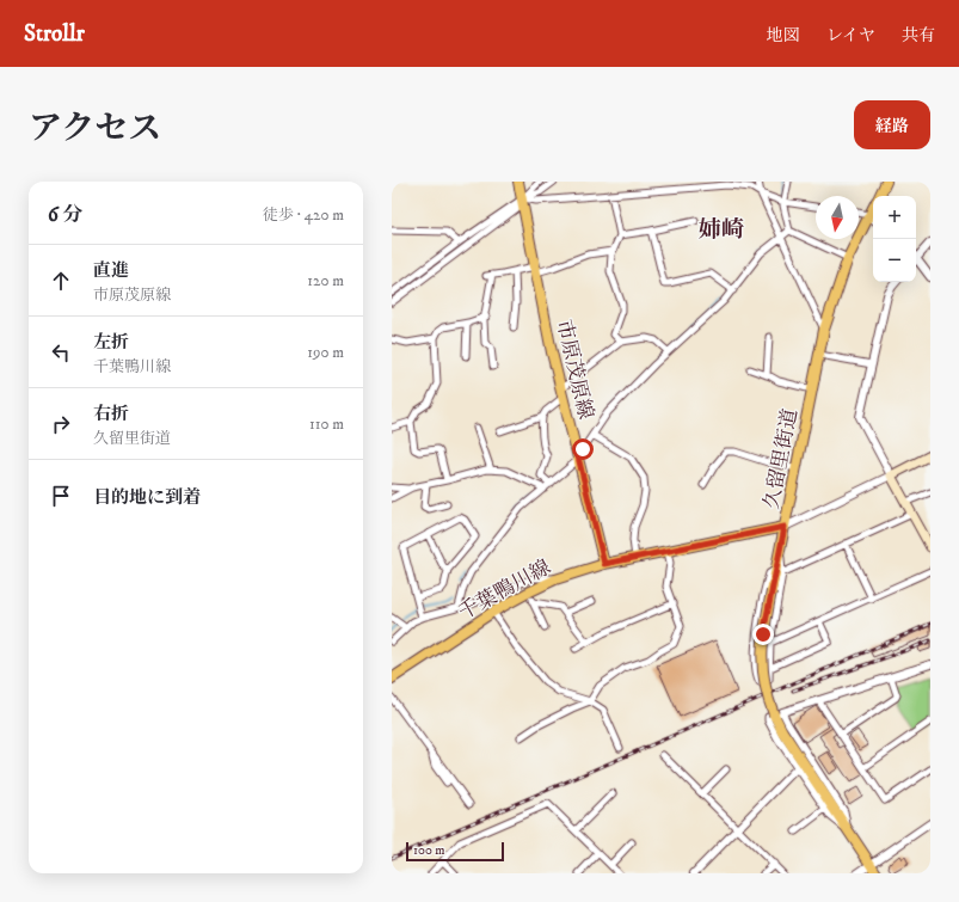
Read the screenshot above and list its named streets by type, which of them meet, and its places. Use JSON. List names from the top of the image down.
{
  "streets": {
    "main road": ["市原茂原線", "久留里街道", "千葉鴨川線"]
  },
  "crossings": [
    ["市原茂原線", "千葉鴨川線"],
    ["久留里街道", "千葉鴨川線"]
  ],
  "districts": ["姉崎"],
  "scale_bar": "100 m",
  "north": "bottom",
  "page": {
    "header": "Strollr",
    "nav": ["地図", "レイヤ", "共有"],
    "title": "アクセス",
    "buttons": "経路",
    "heading": ["6 分", "徒歩 · 420 m"],
    "map_buttons": ["+", "−"],
    "list": [
      ["直進", "市原茂原線", "120 m"],
      ["左折", "千葉鴨川線", "190 m"],
      ["右折", "久留里街道", "110 m"],
      "目的地に到着"
    ],
    "scale": "100 m"
  }
}
